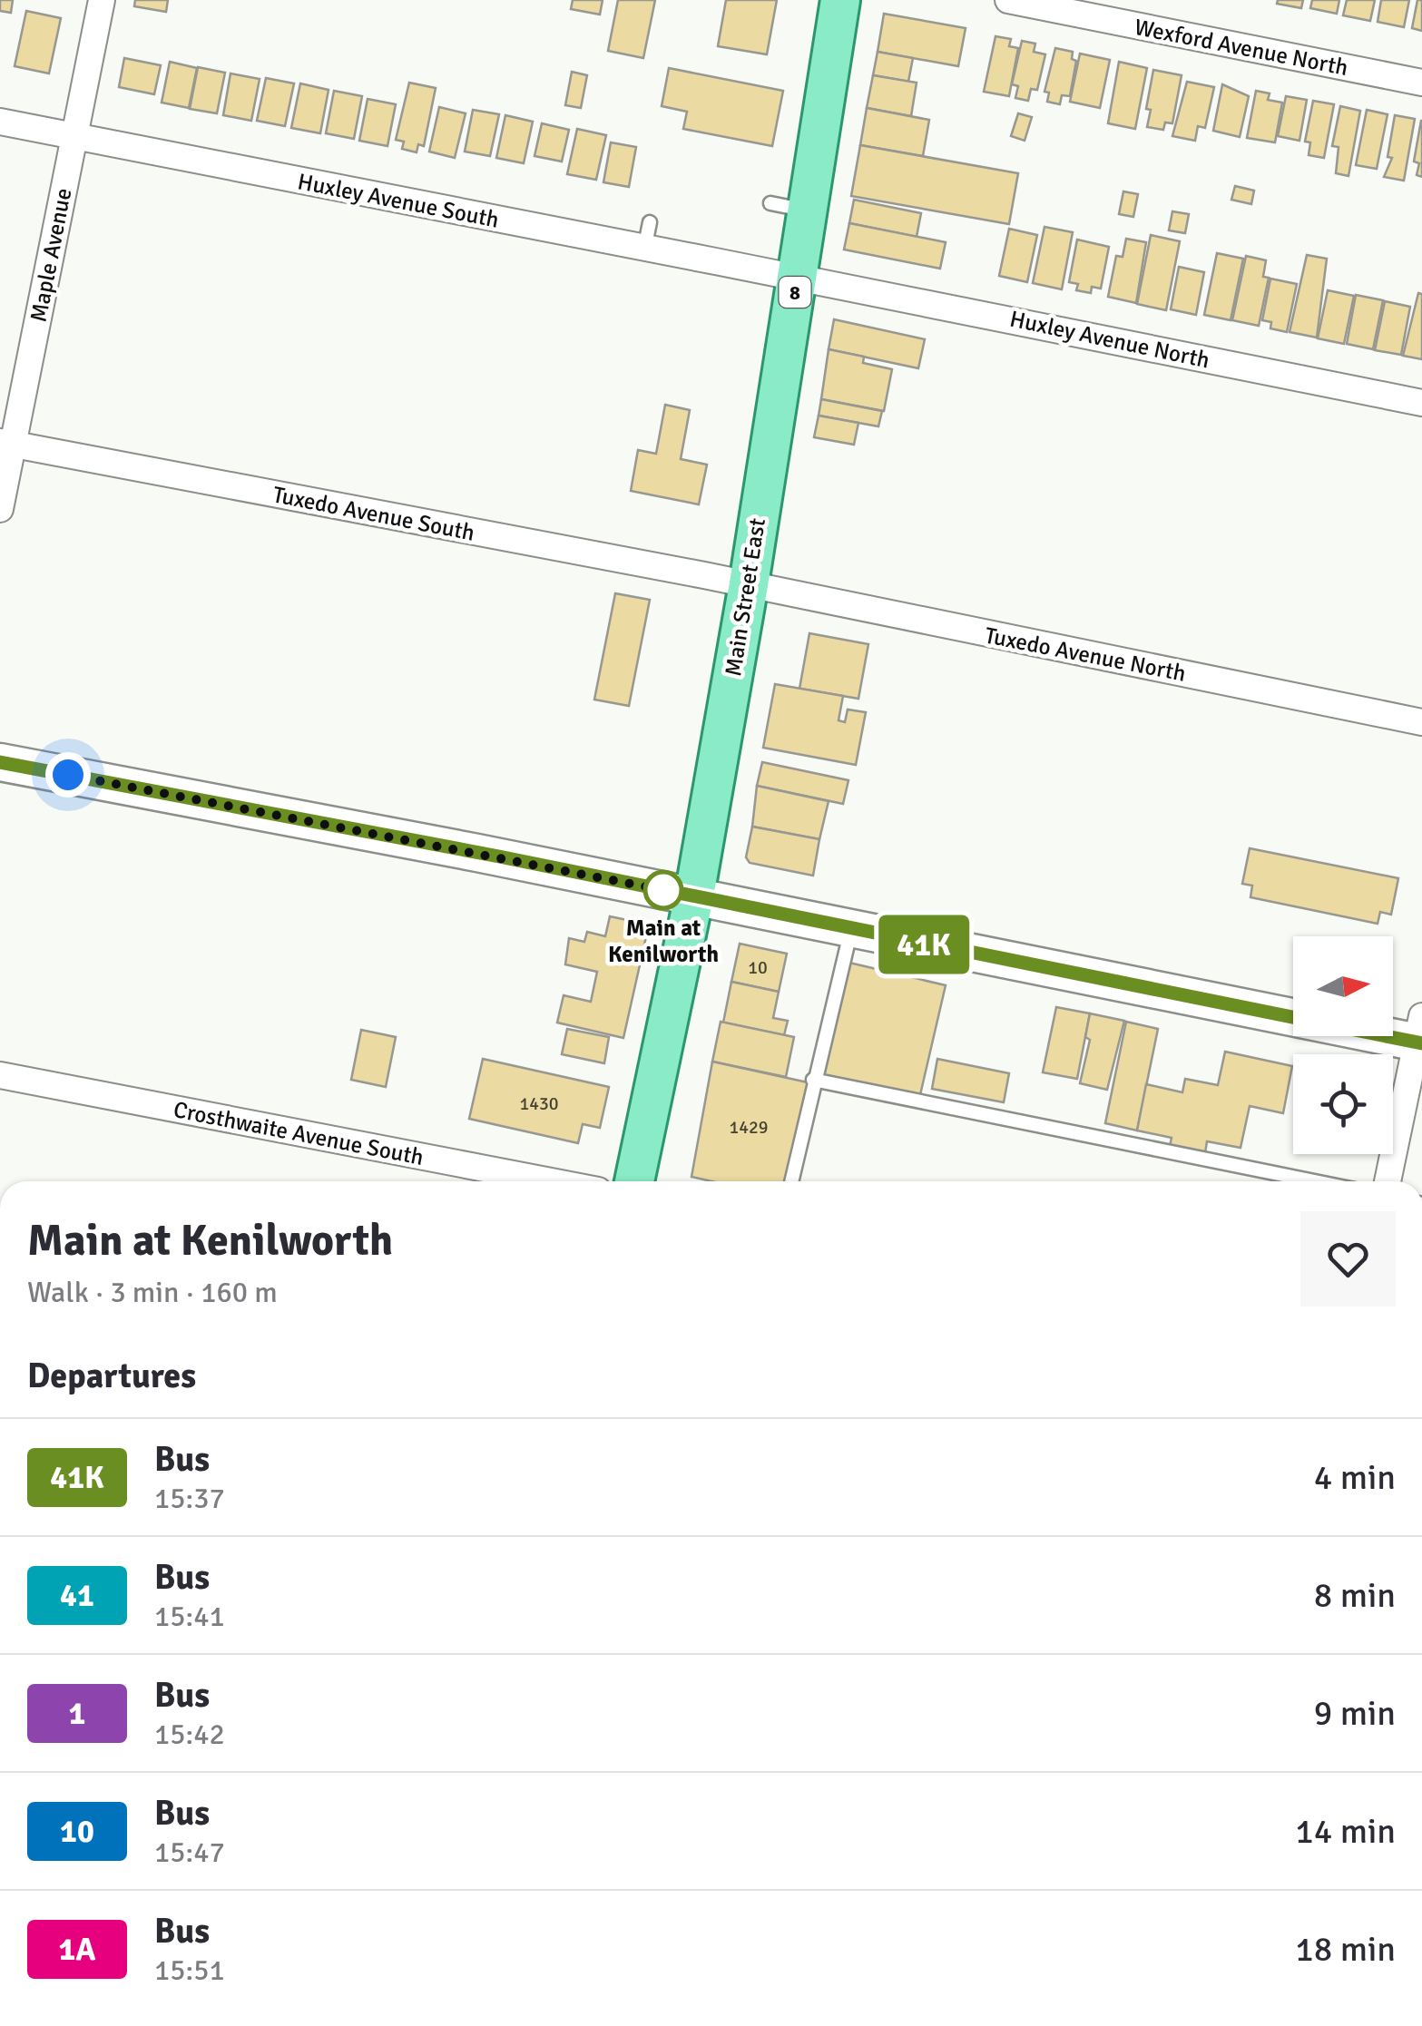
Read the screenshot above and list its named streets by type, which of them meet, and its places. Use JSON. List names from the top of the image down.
{
  "streets": {
    "main road": ["8", "Main Street East"],
    "street": [
      "Wexford Avenue North",
      "Huxley Avenue South",
      "Maple Avenue",
      "Huxley Avenue North",
      "Tuxedo Avenue South",
      "Tuxedo Avenue North",
      "Crosthwaite Avenue South"
    ]
  },
  "crossings": [
    ["Huxley Avenue South", "Maple Avenue"],
    ["Huxley Avenue South", "Huxley Avenue North"],
    ["Huxley Avenue South", "Main Street East"],
    ["Maple Avenue", "Tuxedo Avenue South"],
    ["Huxley Avenue North", "Main Street East"],
    ["Tuxedo Avenue South", "Main Street East"],
    ["Tuxedo Avenue South", "Tuxedo Avenue North"],
    ["Main Street East", "Tuxedo Avenue North"]
  ],
  "places": ["Main at Kenilworth"],
  "lines": ["bus line 41K"],
  "house_numbers": ["10", "1430", "1429"],
  "north": "right",
  "page": {
    "on_map": "41K",
    "heading": [
      ["Main at Kenilworth", "Walk · 3 min · 160 m"],
      "Departures"
    ],
    "list": [
      {
        "mark": "41K",
        "name": "Bus",
        "note": "15:37",
        "value": "4 min"
      },
      {
        "mark": "41",
        "name": "Bus",
        "note": "15:41",
        "value": "8 min"
      },
      {
        "mark": "1",
        "name": "Bus",
        "note": "15:42",
        "value": "9 min"
      },
      {
        "mark": "10",
        "name": "Bus",
        "note": "15:47",
        "value": "14 min"
      },
      {
        "mark": "1A",
        "name": "Bus",
        "note": "15:51",
        "value": "18 min"
      }
    ]
  }
}
